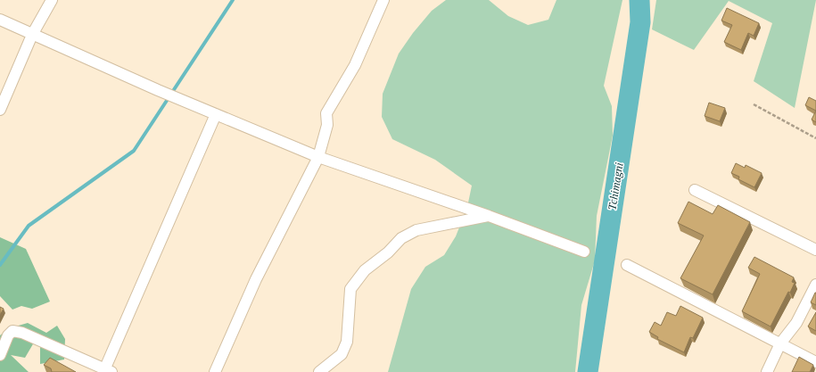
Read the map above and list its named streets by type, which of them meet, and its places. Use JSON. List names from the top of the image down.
{
  "water": ["Tchimagni"]
}
